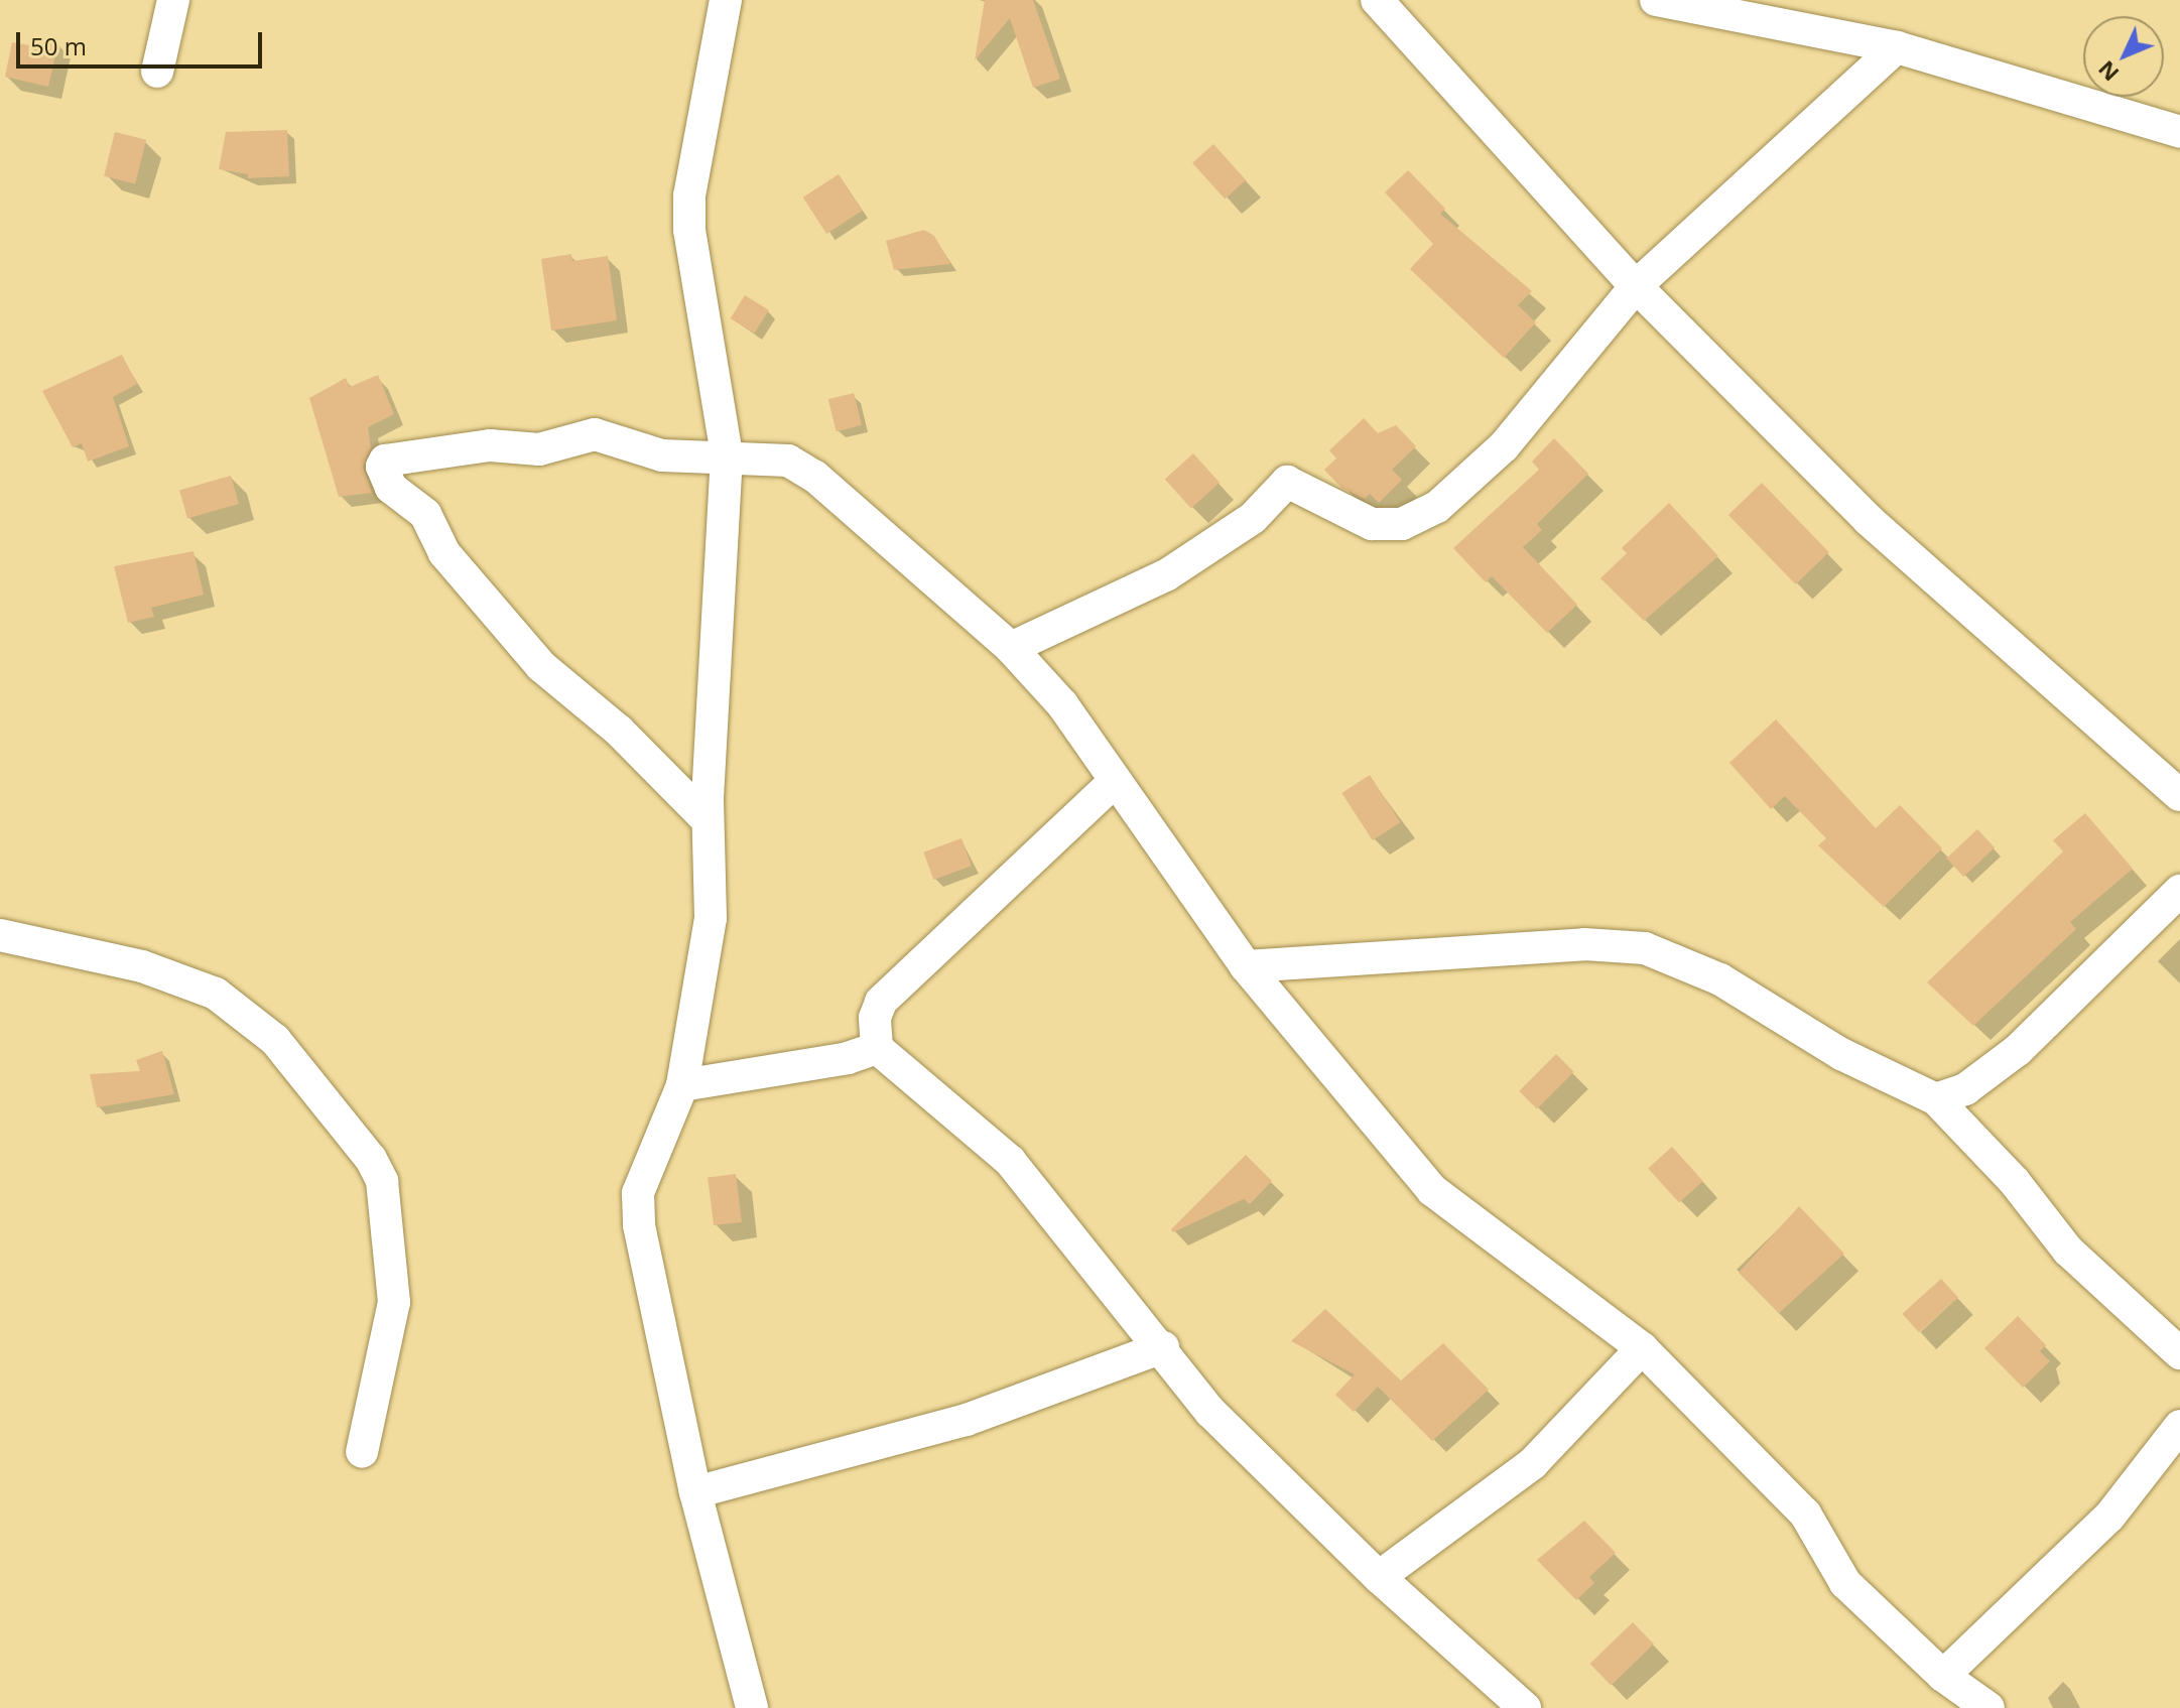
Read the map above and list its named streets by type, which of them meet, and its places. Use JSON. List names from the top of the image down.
{
  "scale_bar": "50 m",
  "north": "bottom left"
}
